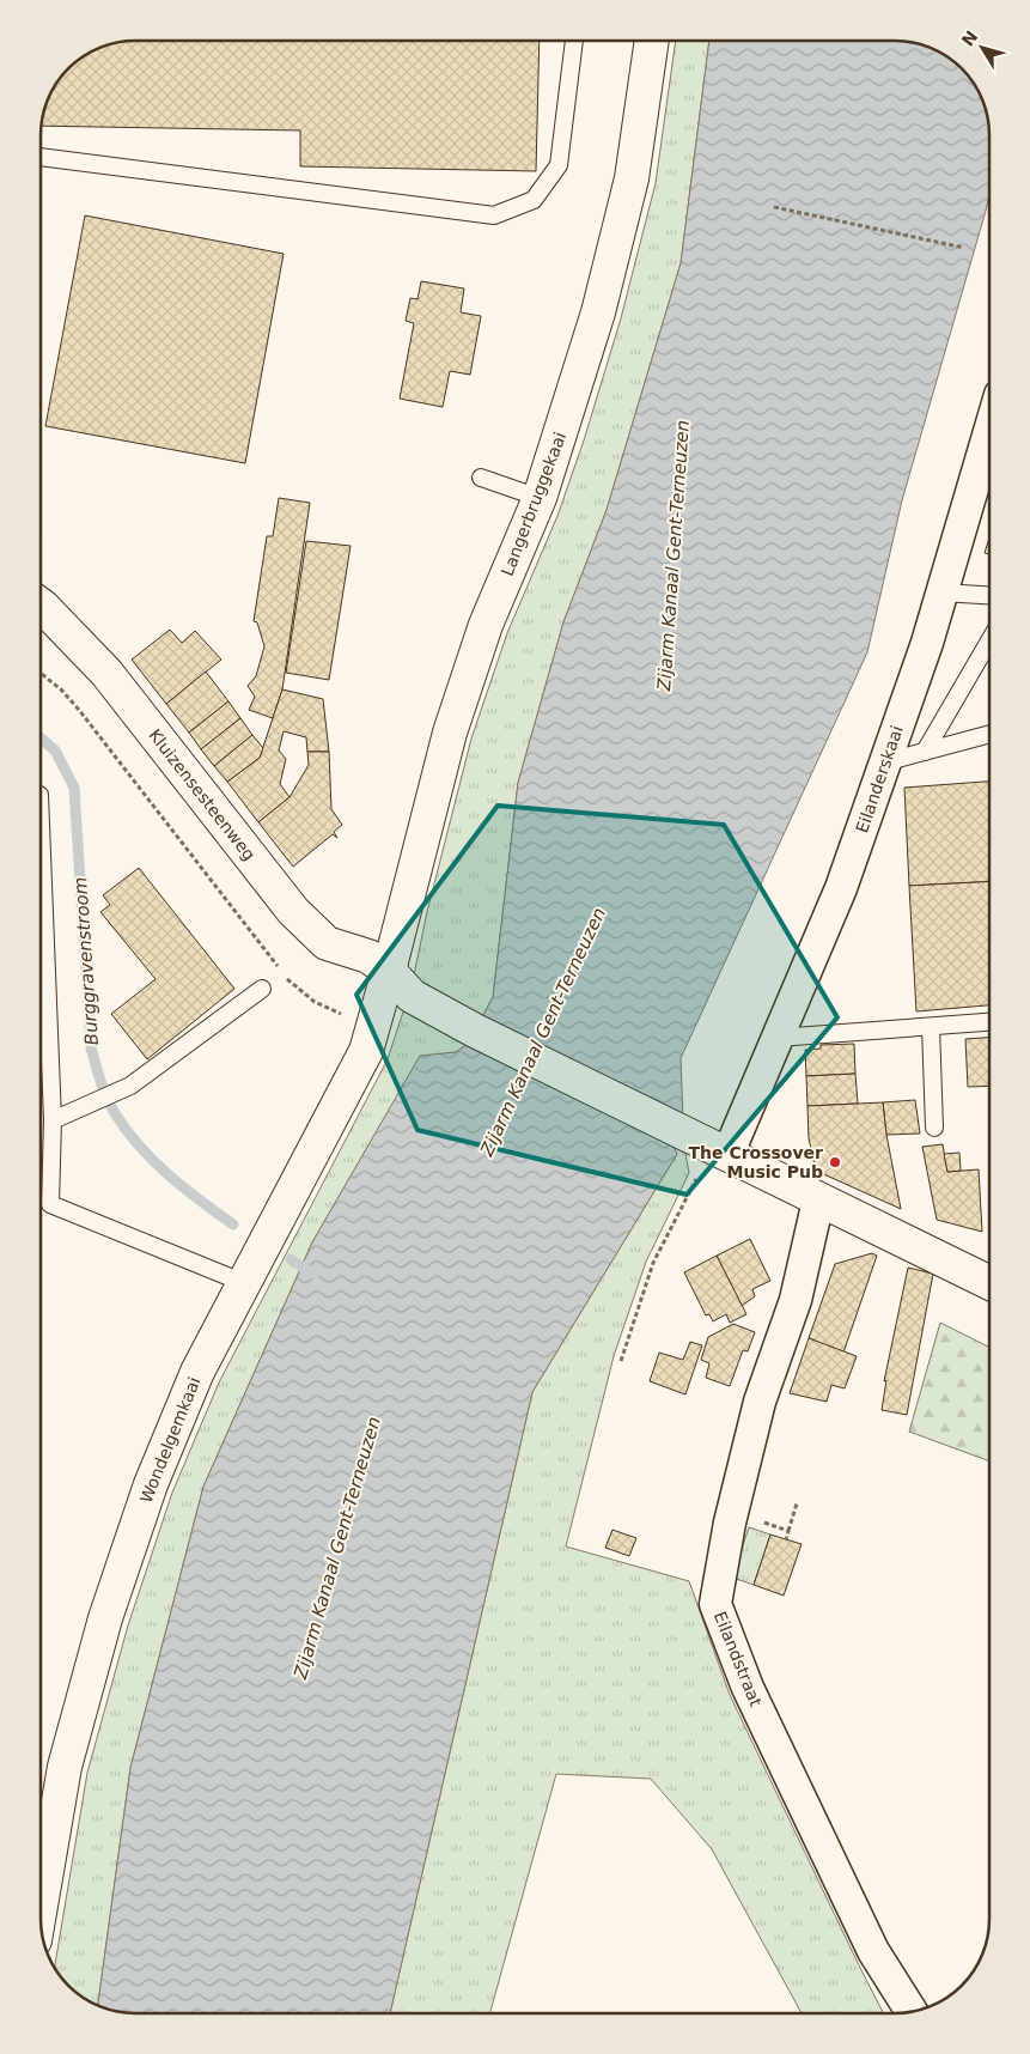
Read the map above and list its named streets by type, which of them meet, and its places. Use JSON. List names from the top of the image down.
{
  "streets": {
    "main road": ["Langerbruggekaai", "Kluizensesteenweg", "Wondelgemkaai"],
    "street": ["Eilanderskaai", "Eilandstraat"]
  },
  "crossings": [
    ["Langerbruggekaai", "Kluizensesteenweg"],
    ["Langerbruggekaai", "Wondelgemkaai"],
    ["Eilanderskaai", "Kluizensesteenweg"],
    ["Kluizensesteenweg", "Wondelgemkaai"],
    ["Kluizensesteenweg", "Eilandstraat"]
  ],
  "water": ["Zijarm Kanaal Gent-Terneuzen", "Burggravenstroom"],
  "places": ["The Crossover Music Pub"],
  "north": "top left"
}
